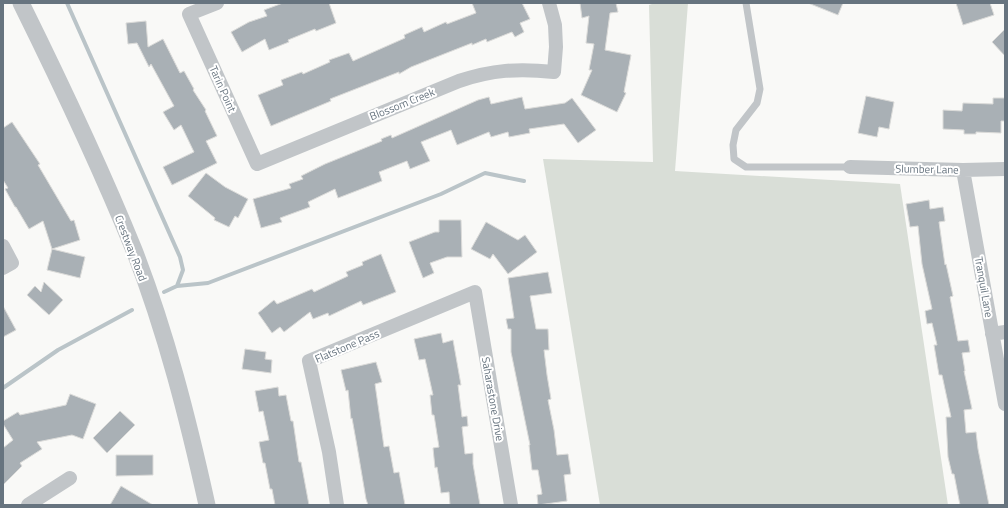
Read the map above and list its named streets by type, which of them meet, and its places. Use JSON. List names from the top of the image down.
{
  "streets": {
    "street": [
      "Tarin Point",
      "Blossom Creek",
      "Slumber Lane",
      "Crestway Road",
      "Tranquil Lane",
      "Flatstone Pass",
      "Saharastone Drive"
    ]
  },
  "crossings": [
    ["Tarin Point", "Blossom Creek"],
    ["Slumber Lane", "Tranquil Lane"],
    ["Flatstone Pass", "Saharastone Drive"]
  ]
}
